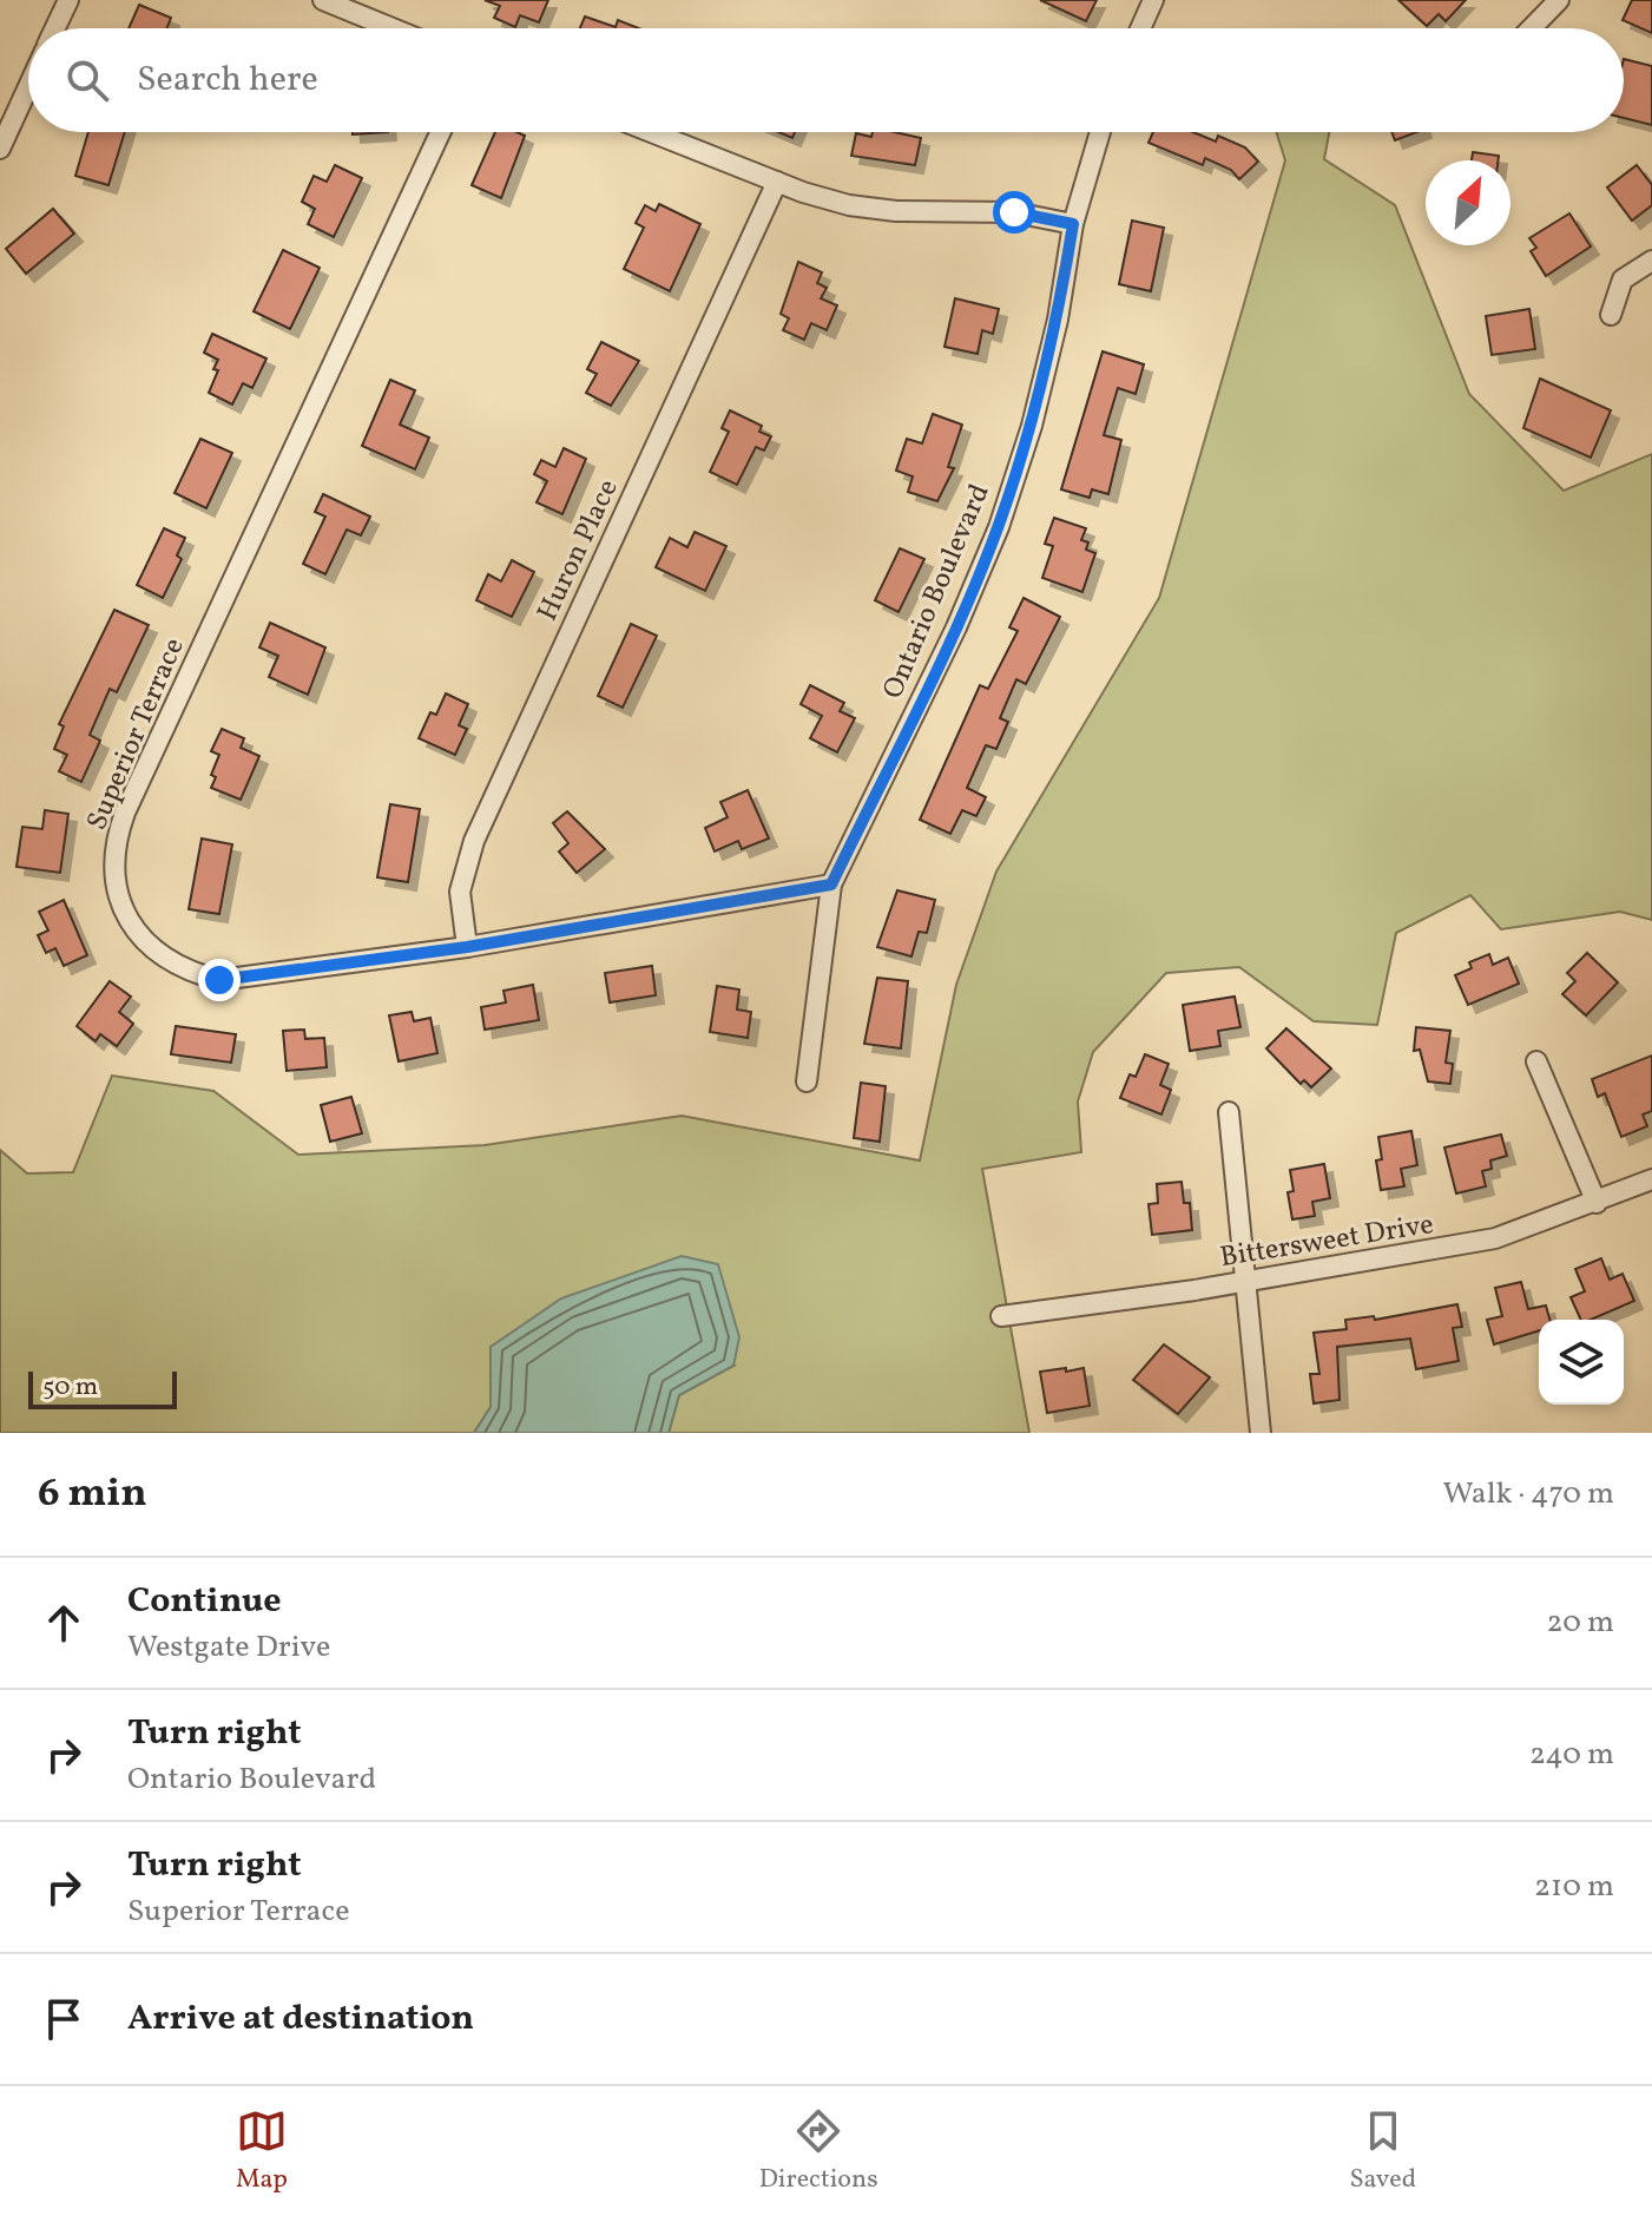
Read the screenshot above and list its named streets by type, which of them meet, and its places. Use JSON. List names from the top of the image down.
{
  "streets": {
    "street": [
      "Huron Place",
      "Ontario Boulevard",
      "Superior Terrace",
      "Bittersweet Drive"
    ]
  },
  "crossings": [
    ["Huron Place", "Superior Terrace"],
    ["Ontario Boulevard", "Superior Terrace"]
  ],
  "scale_bar": "50 m",
  "north": "top right",
  "page": {
    "search": "Search here",
    "scale": "50 m",
    "heading": ["6 min", "Walk · 470 m"],
    "list": [
      ["Continue", "Westgate Drive", "20 m"],
      ["Turn right", "Ontario Boulevard", "240 m"],
      ["Turn right", "Superior Terrace", "210 m"],
      "Arrive at destination"
    ],
    "nav": ["Map", "Directions", "Saved"]
  }
}
